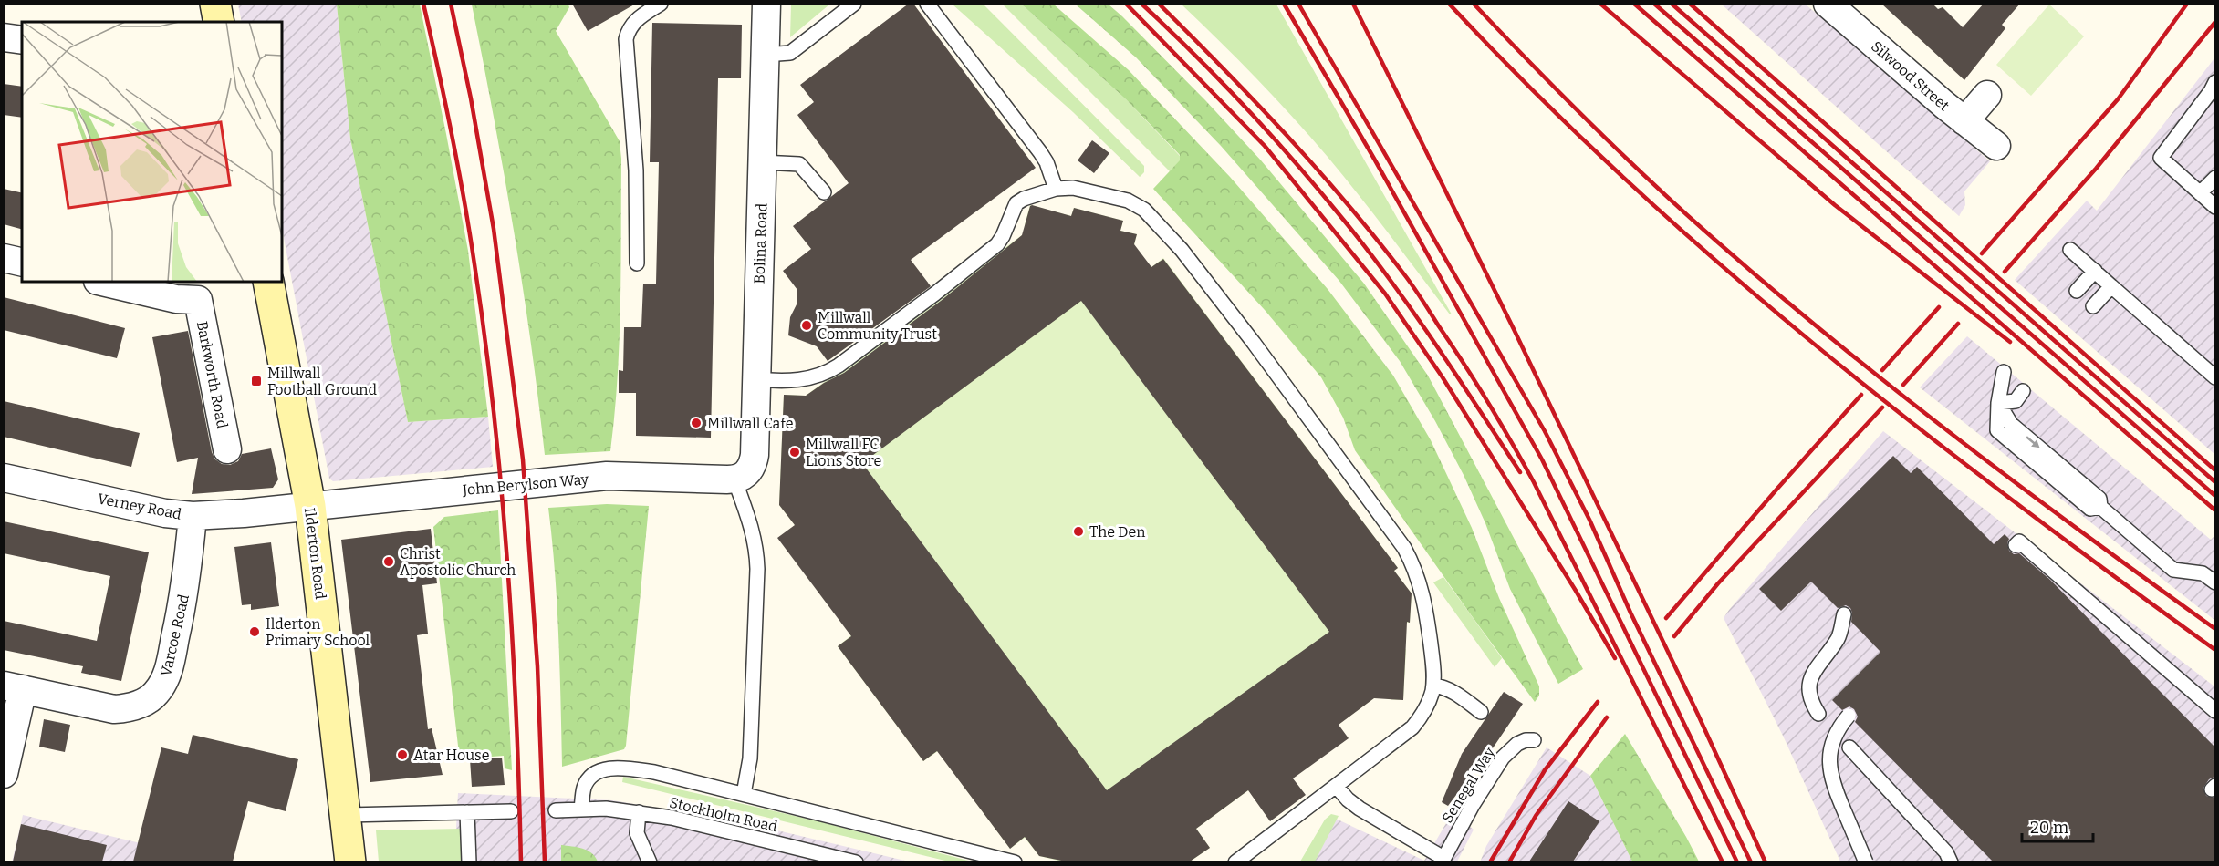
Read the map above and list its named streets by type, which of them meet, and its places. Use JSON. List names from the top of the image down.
{
  "streets": {
    "street": [
      "Silwood Street",
      "Bolina Road",
      "Barkworth Road",
      "John Berylson Way",
      "Verney Road",
      "Ilderton Road",
      "Varcoe Road"
    ],
    "lane": ["Senegal Way", "Stockholm Road"]
  },
  "crossings": [
    ["Bolina Road", "John Berylson Way"],
    ["John Berylson Way", "Verney Road"],
    ["John Berylson Way", "Ilderton Road"],
    ["Verney Road", "Ilderton Road"],
    ["Verney Road", "Varcoe Road"]
  ],
  "places": {
    "other": [
      "Millwall Community Trust",
      "Millwall Cafe",
      "Millwall FC Lions Store",
      "The Den",
      "Christ Apostolic Church",
      "Ilderton Primary School",
      "Atar House"
    ],
    "transit": ["Millwall Football Ground"]
  },
  "scale_bar": "20 m"
}
